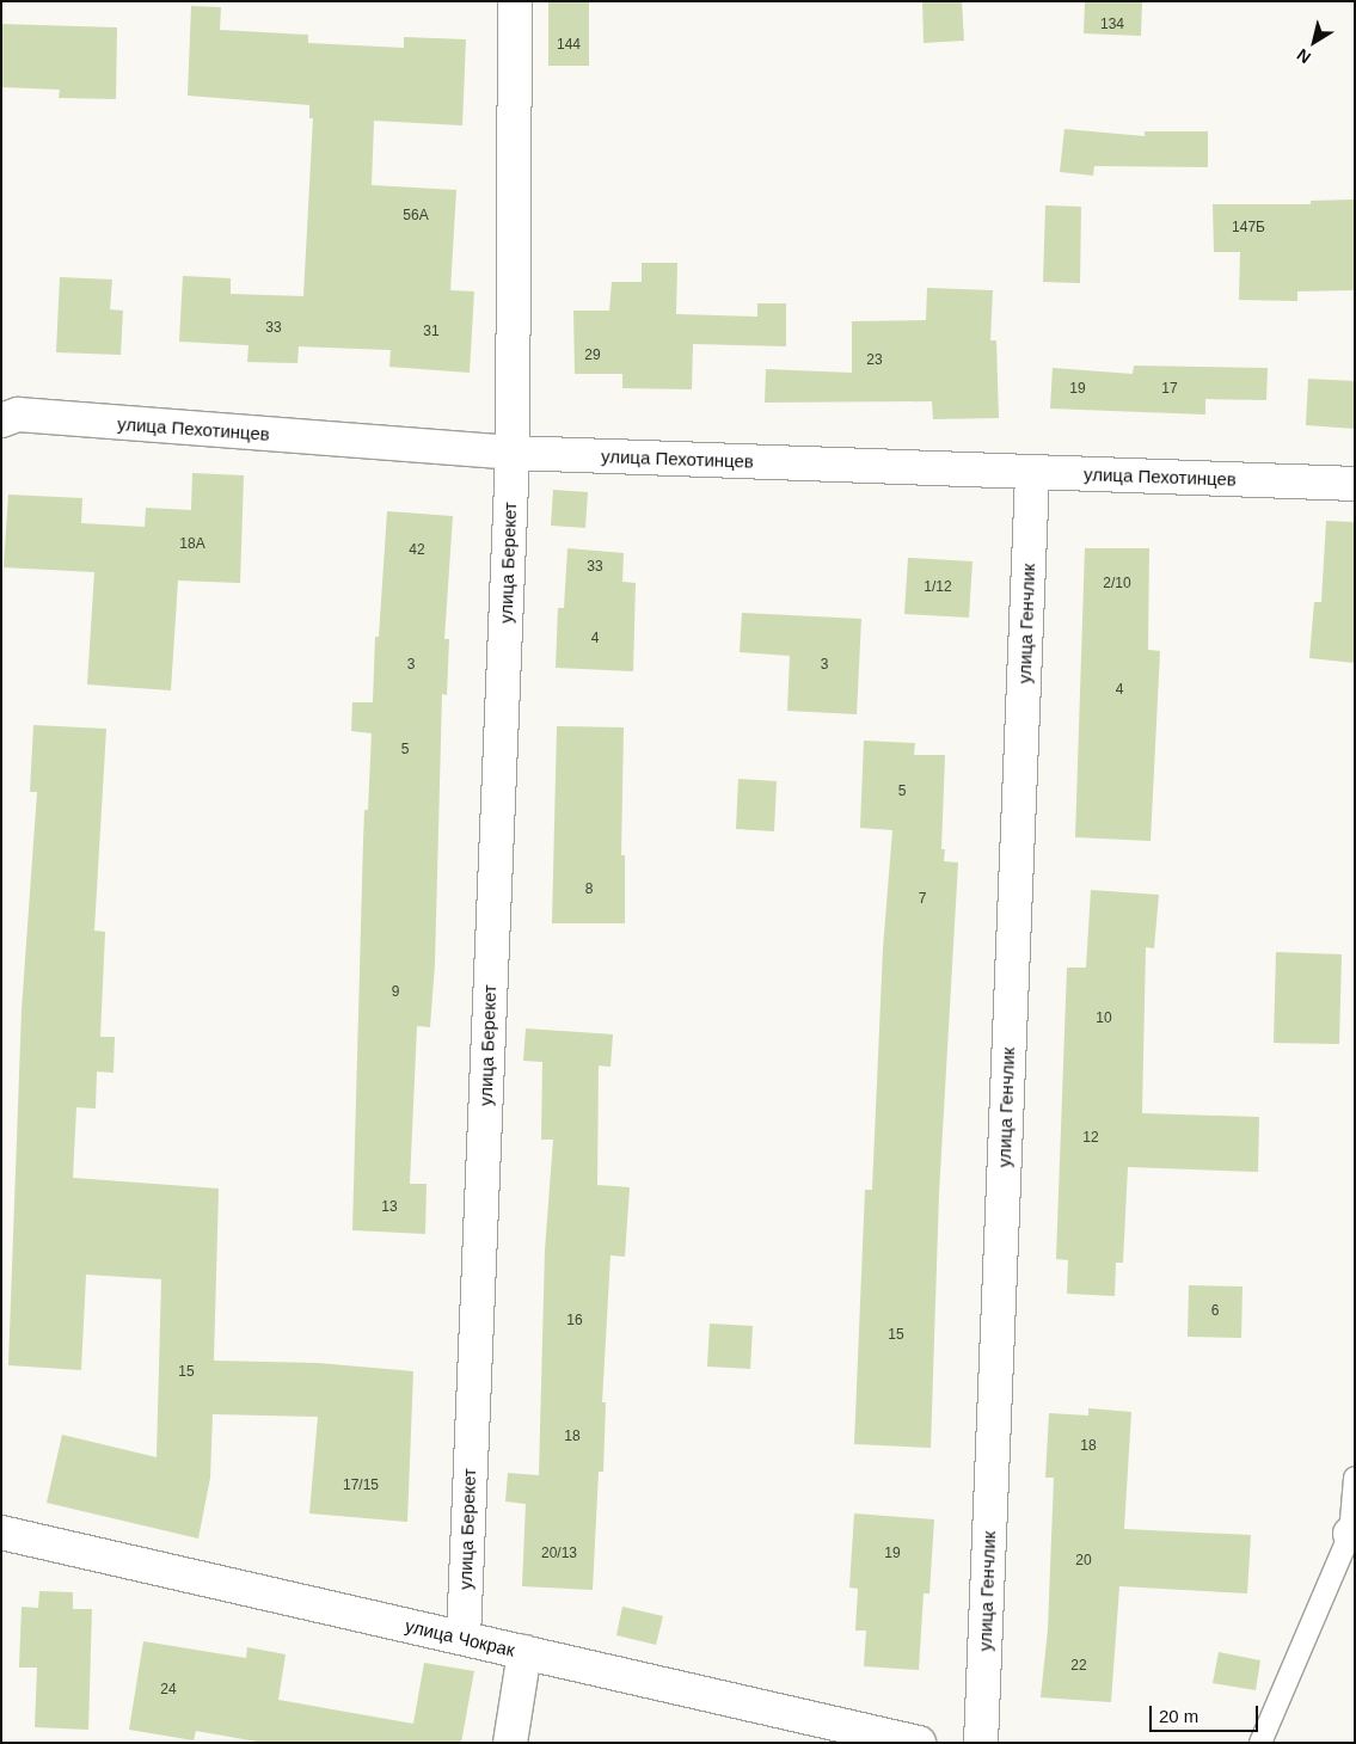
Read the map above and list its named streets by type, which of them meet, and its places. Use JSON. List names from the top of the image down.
{
  "streets": {
    "street": [
      "улица Пехотинцев",
      "улица Берекет",
      "улица Генчлик",
      "улица Чокрак"
    ]
  },
  "crossings": [
    ["улица Пехотинцев", "улица Берекет"],
    ["улица Пехотинцев", "улица Генчлик"],
    ["улица Берекет", "улица Чокрак"]
  ],
  "house_numbers": [
    "134",
    "144",
    "56А",
    "147Б",
    "33",
    "31",
    "29",
    "23",
    "19",
    "17",
    "18А",
    "42",
    "33",
    "2/10",
    "1/12",
    "4",
    "3",
    "3",
    "4",
    "5",
    "5",
    "8",
    "7",
    "9",
    "10",
    "12",
    "13",
    "6",
    "16",
    "15",
    "15",
    "18",
    "18",
    "17/15",
    "20/13",
    "19",
    "20",
    "22",
    "24"
  ],
  "scale_bar": "20 m",
  "north": "bottom left"
}
